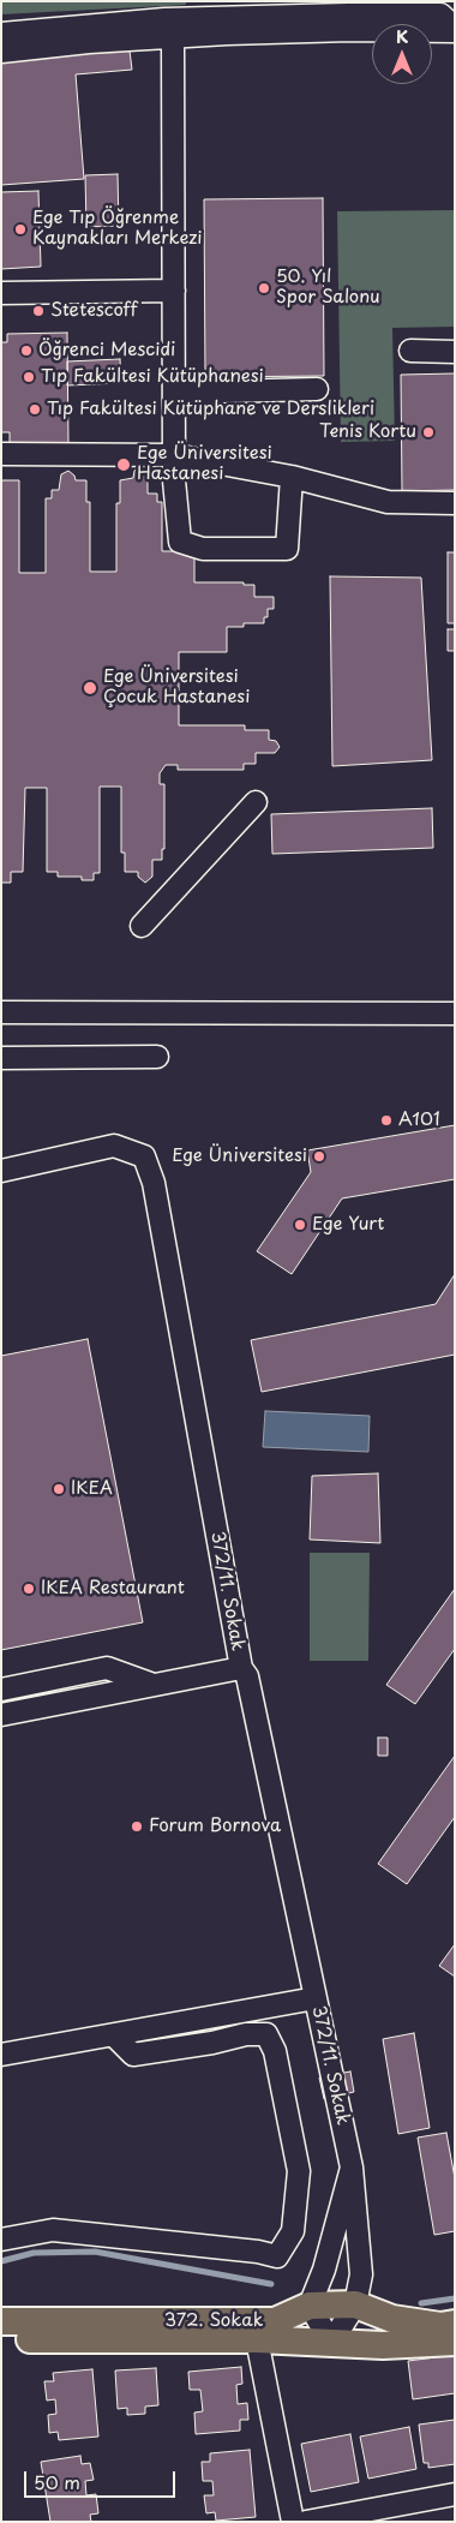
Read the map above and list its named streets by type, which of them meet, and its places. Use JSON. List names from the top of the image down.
{
  "streets": {
    "main road": ["372. Sokak"],
    "street": ["372/11. Sokak"]
  },
  "crossings": [
    ["372/11. Sokak", "372. Sokak"]
  ],
  "places": [
    "Ege Tıp Öğrenme Kaynakları Merkezi",
    "50. Yıl Spor Salonu",
    "Stetescoff",
    "Öğrenci Mescidi",
    "Tıp Fakültesi Kütüphanesi",
    "Tıp Fakültesi Kütüphane ve Derslikleri",
    "Tenis Kortu",
    "Ege Üniversitesi Hastanesi",
    "Ege Üniversitesi Çocuk Hastanesi",
    "A101",
    "Ege Üniversitesi",
    "Ege Yurt",
    "IKEA",
    "IKEA Restaurant",
    "Forum Bornova"
  ],
  "scale_bar": "50 m",
  "north": "top"
}
